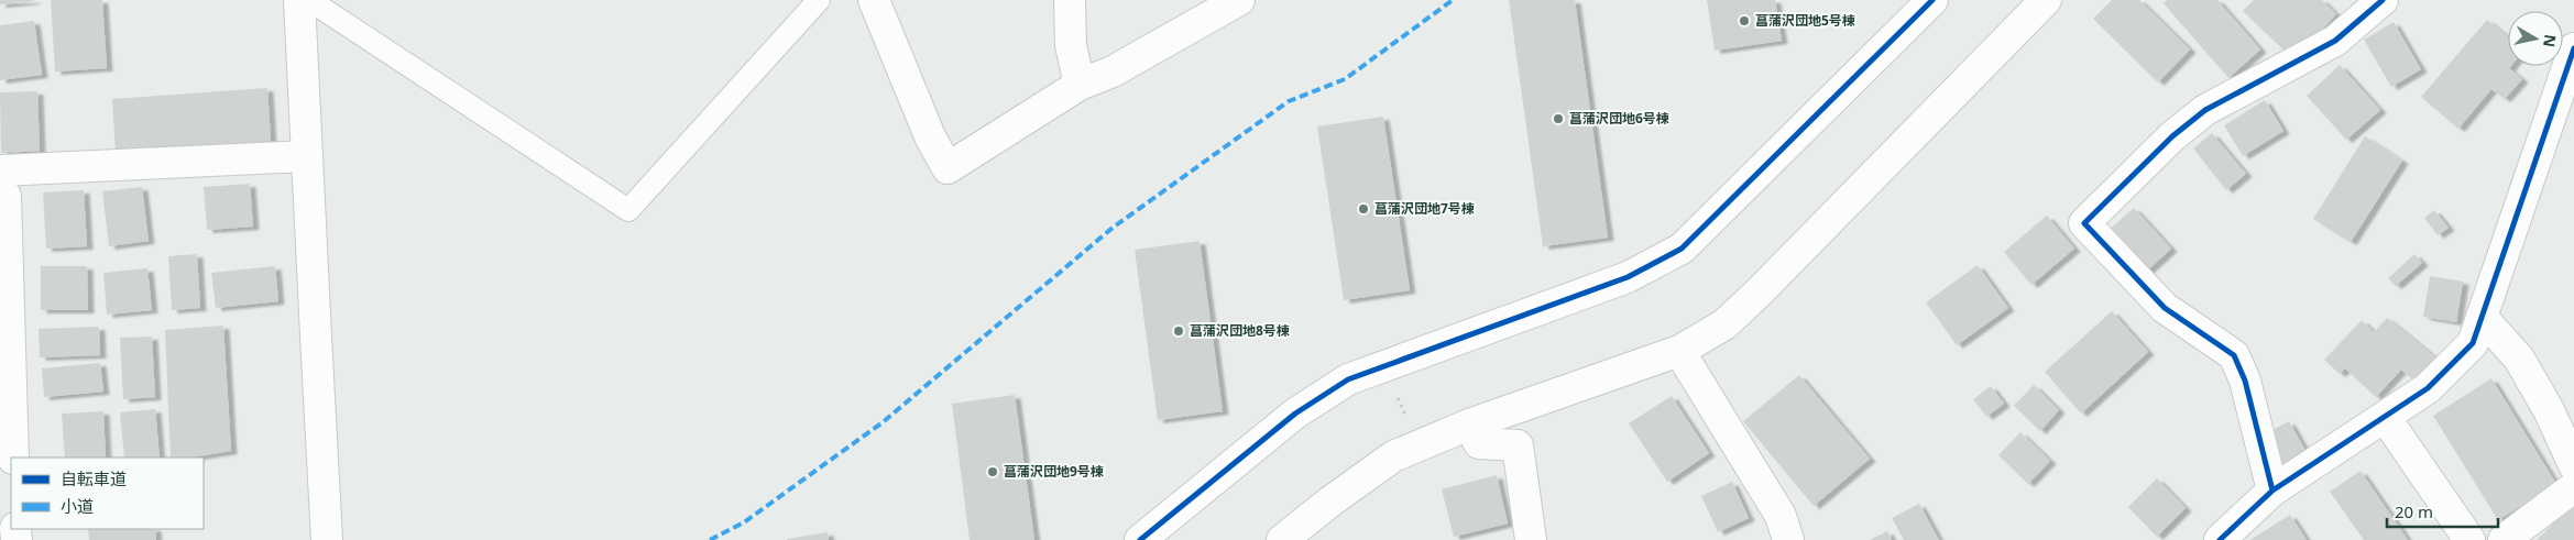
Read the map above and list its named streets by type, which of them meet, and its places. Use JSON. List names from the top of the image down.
{
  "places": [
    "菖蒲沢団地5号棟",
    "菖蒲沢団地6号棟",
    "菖蒲沢団地7号棟",
    "菖蒲沢団地8号棟",
    "菖蒲沢団地9号棟"
  ],
  "legend": ["自転車道", "小道"],
  "scale_bar": "20 m",
  "north": "right"
}
